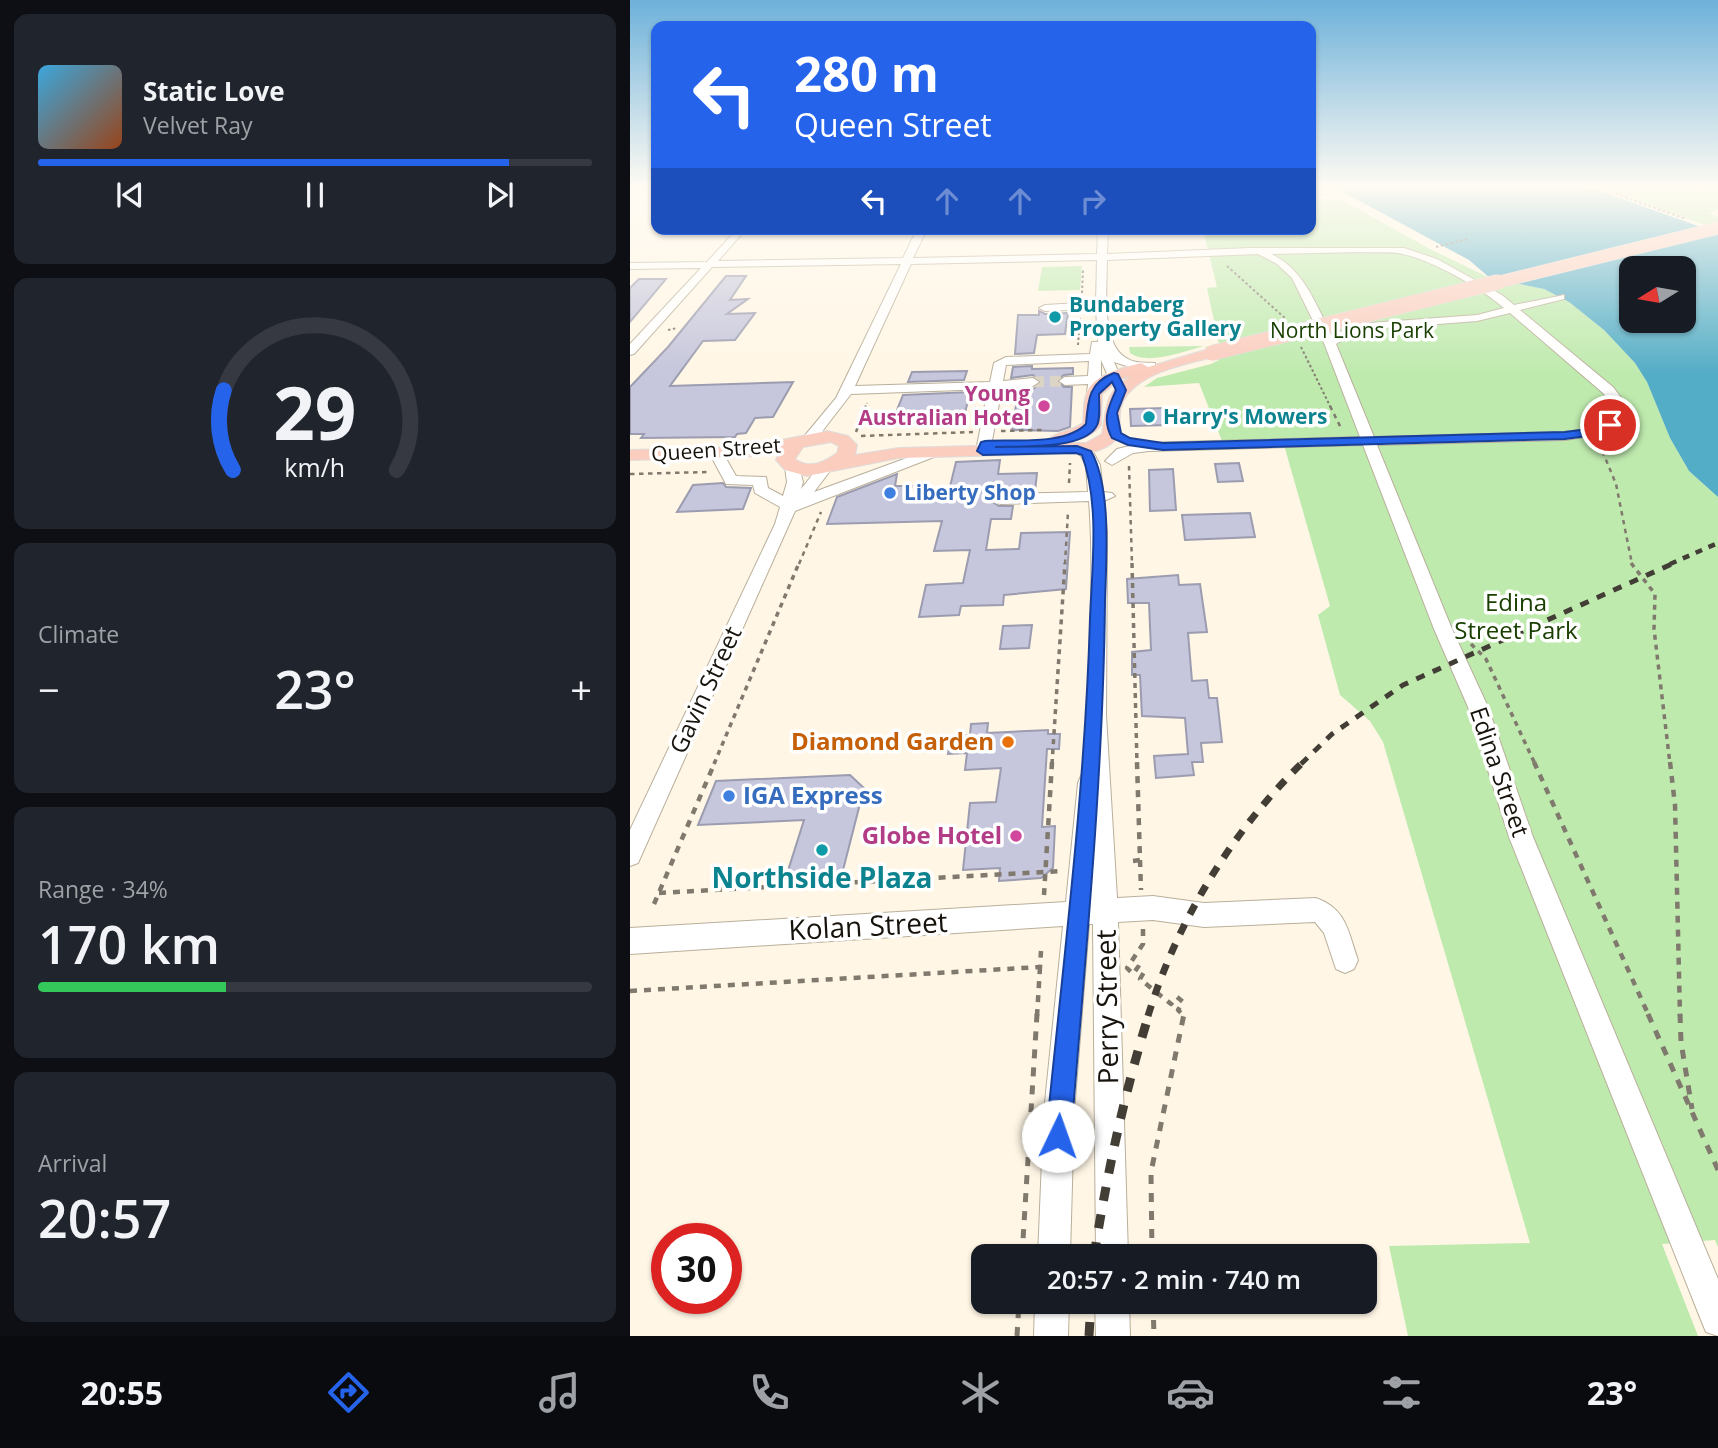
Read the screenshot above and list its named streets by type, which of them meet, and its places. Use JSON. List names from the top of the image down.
{
  "streets": {
    "main road": ["Queen Street", "Perry Street"],
    "street": ["Gavin Street", "Edina Street", "Kolan Street"]
  },
  "crossings": [
    ["Queen Street", "Gavin Street"],
    ["Kolan Street", "Perry Street"]
  ],
  "parks": ["North Lions Park", "Edina Street Park"],
  "places": [
    "Bundaberg Property Gallery",
    "Young Australian Hotel",
    "Harry's Mowers",
    "Liberty Shop",
    "Diamond Garden",
    "IGA Express",
    "Globe Hotel",
    "Northside Plaza"
  ],
  "north": "left",
  "page": {
    "turn": ["280 m", "Queen Street"],
    "song": ["Static Love", "Velvet Ray"],
    "tile": [
      "Climate",
      ["Range · 34%", "170 km"],
      ["Arrival", "20:57"]
    ],
    "heat": ["−", "23°", "+"],
    "limit": "30",
    "trip": "20:57 · 2 min · 740 m",
    "tabs": ["20:55", "23°"],
    "gauge": ["29", "km/h"]
  }
}
